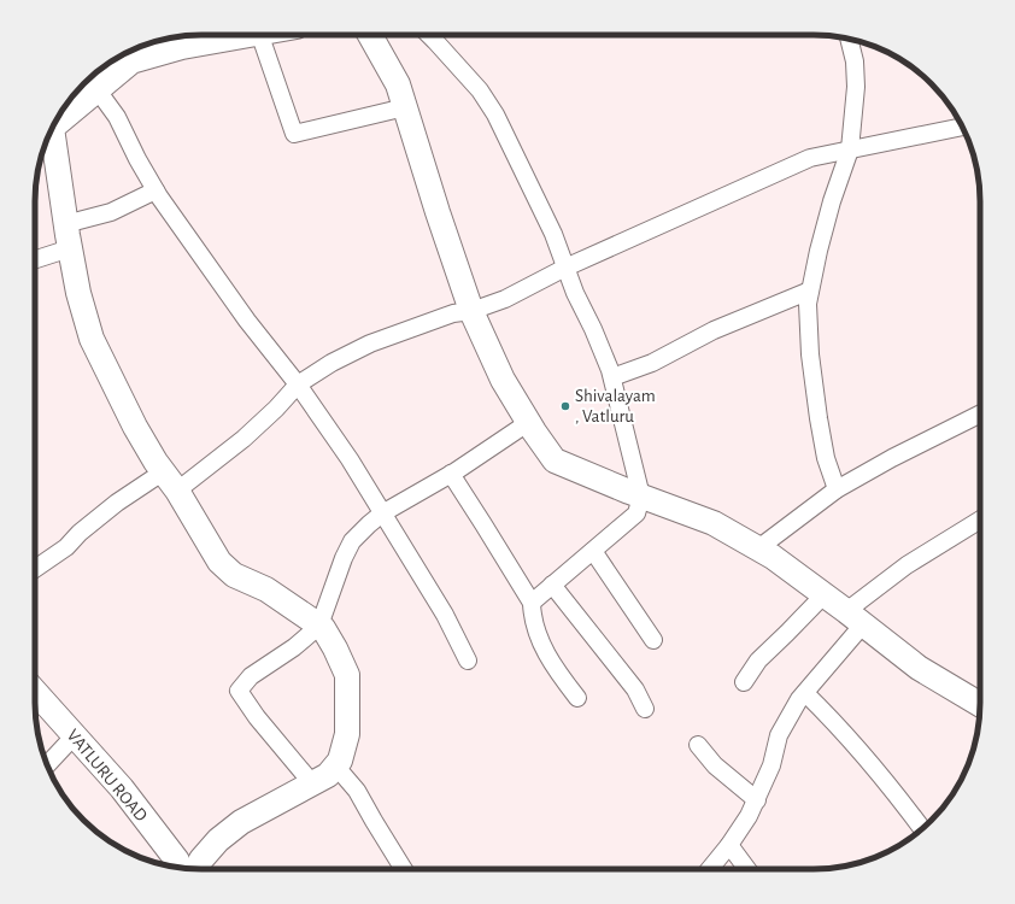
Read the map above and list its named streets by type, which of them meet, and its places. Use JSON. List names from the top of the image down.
{
  "streets": {
    "street": ["VATLURU ROAD"]
  },
  "places": ["Shivalayam , Vatluru"]
}
